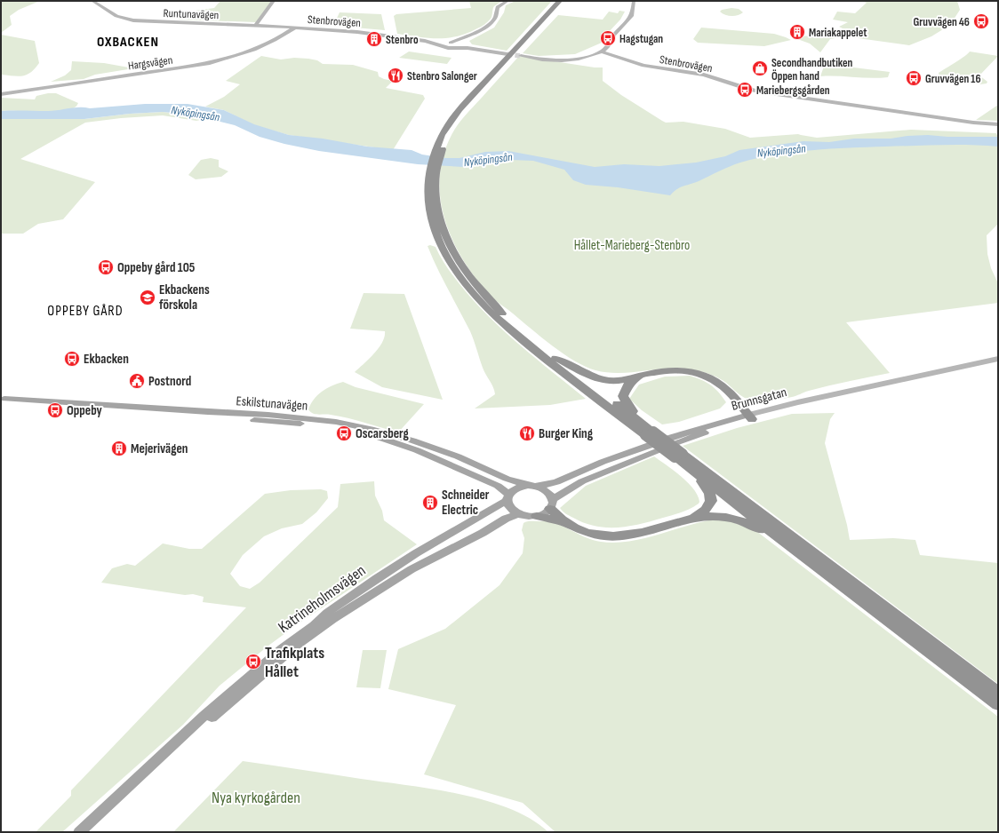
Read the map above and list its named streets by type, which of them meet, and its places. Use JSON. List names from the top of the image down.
{
  "streets": {
    "main road": ["Brunnsgatan", "Eskilstunavägen", "Katrineholmsvägen"],
    "street": ["Runtunavägen", "Stenbrovägen", "Hargsvägen"]
  },
  "crossings": [
    ["Runtunavägen", "Stenbrovägen"],
    ["Runtunavägen", "Hargsvägen"],
    ["Stenbrovägen", "Hargsvägen"],
    ["Brunnsgatan", "Eskilstunavägen"],
    ["Brunnsgatan", "Katrineholmsvägen"],
    ["Eskilstunavägen", "Katrineholmsvägen"]
  ],
  "districts": ["OXBACKEN", "OPPEBY GÅRD"],
  "water": ["Nyköpingsån"],
  "parks": ["Hållet-Marieberg-Stenbro", "Nya kyrkogården"],
  "places": {
    "bus stop": [
      "Gruvvägen 46",
      "Hagstugan",
      "Gruvvägen 16",
      "Mariebergsgården",
      "Oppeby gård 105",
      "Ekbacken",
      "Oppeby",
      "Oscarsberg",
      "Trafikplats Hållet"
    ],
    "building": [
      "Mariakappelet",
      "Stenbro",
      "Mejerivägen",
      "Schneider Electric"
    ],
    "shop": ["Secondhandbutiken Öppen hand"],
    "restaurant": ["Stenbro Salonger", "Burger King"],
    "school or university": ["Ekbackens förskola"],
    "public building": ["Postnord"]
  }
}
